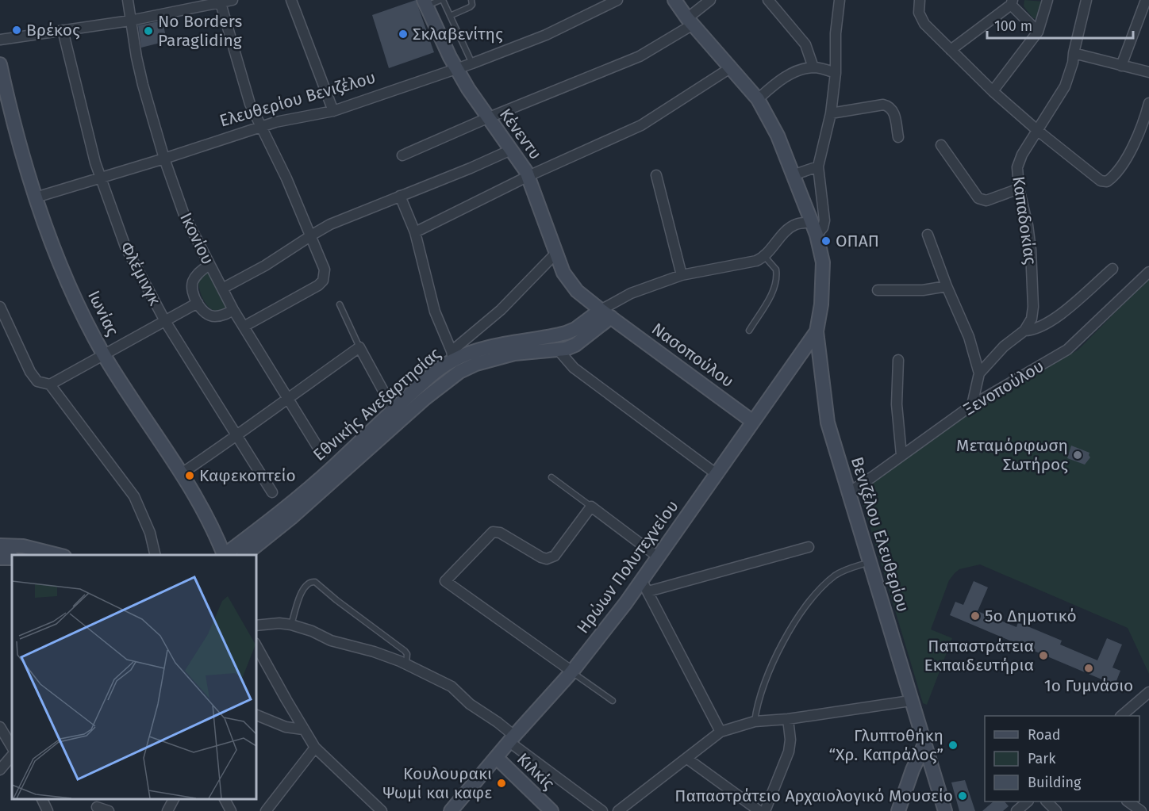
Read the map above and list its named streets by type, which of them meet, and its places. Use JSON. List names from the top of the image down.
{
  "streets": {
    "street": [
      "Ελευθερίου Βενιζέλου",
      "Κένεντυ",
      "Καπαδοκίας",
      "Ικονίου",
      "Φλέμινγκ",
      "Ιωνίας",
      "Νασοπούλου",
      "Ξενοπούλου",
      "Εθνικής Ανεξαρτησίας",
      "Βενιζέλου Ελευθερίου",
      "Ηρώων Πολυτεχνείου",
      "Κιλκίς"
    ]
  },
  "crossings": [
    ["Ελευθερίου Βενιζέλου", "Κένεντυ"],
    ["Ελευθερίου Βενιζέλου", "Ικονίου"],
    ["Ελευθερίου Βενιζέλου", "Φλέμινγκ"],
    ["Ελευθερίου Βενιζέλου", "Ιωνίας"],
    ["Κένεντυ", "Νασοπούλου"],
    ["Κένεντυ", "Εθνικής Ανεξαρτησίας"],
    ["Νασοπούλου", "Εθνικής Ανεξαρτησίας"],
    ["Νασοπούλου", "Ηρώων Πολυτεχνείου"],
    ["Ξενοπούλου", "Βενιζέλου Ελευθερίου"],
    ["Βενιζέλου Ελευθερίου", "Ηρώων Πολυτεχνείου"],
    ["Ηρώων Πολυτεχνείου", "Κιλκίς"]
  ],
  "places": [
    "Βρέκος",
    "No Borders Paragliding",
    "Σκλαβενίτης",
    "ΟΠΑΠ",
    "Μεταμόρφωση Σωτήρος",
    "Καφεκοπτείο",
    "5ο Δημοτικό",
    "Παπαστράτεια Εκπαιδευτήρια",
    "1ο Γυμνάσιο",
    "Γλυπτοθήκη “Χρ. Καπράλος”",
    "Κουλουρακι Ψωμί και καφε",
    "Παπαστράτειο Αρχαιολογικό Μουσείο"
  ],
  "legend": ["Road", "Park", "Building"],
  "scale_bar": "100 m"
}
